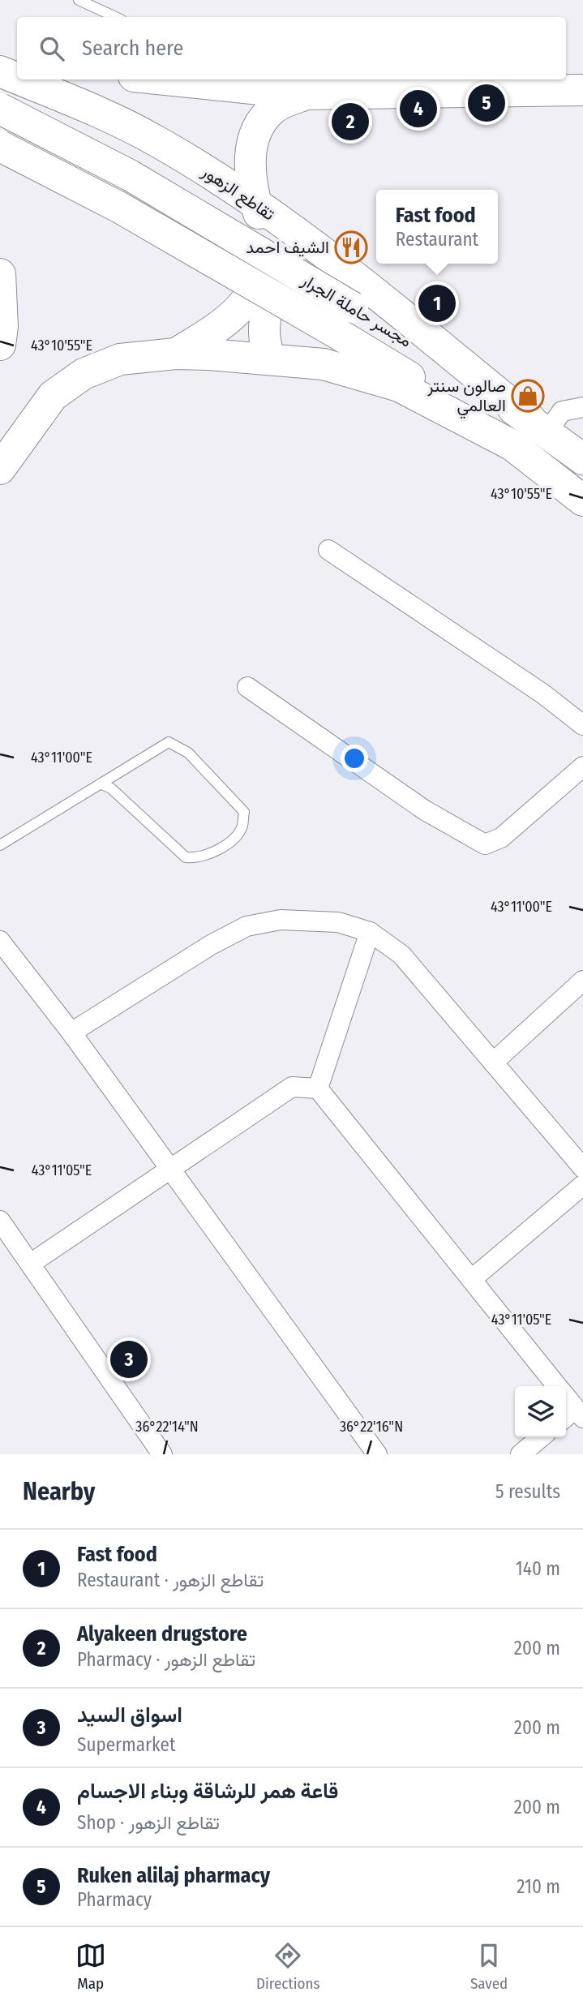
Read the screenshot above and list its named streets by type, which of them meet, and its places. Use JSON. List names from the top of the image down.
{
  "streets": {
    "main road": ["تقاطع الزهور", "مجسر حاملة الجرار"]
  },
  "crossings": [
    ["تقاطع الزهور", "مجسر حاملة الجرار"]
  ],
  "places": {
    "restaurant": ["الشيف احمد"],
    "shop": ["صالون سنتر العالمي"]
  },
  "page": {
    "search": "Search here",
    "pins": [
      "5",
      "4",
      "2",
      "1",
      "3"
    ],
    "popup": ["Fast food", "Restaurant"],
    "heading": ["Nearby", "5 results"],
    "list": [
      {
        "mark": "1",
        "name": "Fast food",
        "note": "Restaurant · تقاطع الزهور",
        "value": "140 m"
      },
      {
        "mark": "2",
        "name": "Alyakeen drugstore",
        "note": "Pharmacy · تقاطع الزهور",
        "value": "200 m"
      },
      {
        "mark": "3",
        "name": "اسواق السيد",
        "note": "Supermarket",
        "value": "200 m"
      },
      {
        "mark": "4",
        "name": "قاعة همر للرشاقة وبناء الاجسام",
        "note": "Shop · تقاطع الزهور",
        "value": "200 m"
      },
      {
        "mark": "5",
        "name": "Ruken alilaj pharmacy",
        "note": "Pharmacy",
        "value": "210 m"
      }
    ],
    "nav": ["Map", "Directions", "Saved"]
  },
  "coordinates": [
    "43°10'55\"E",
    "43°11'00\"E",
    "43°11'05\"E",
    "36°22'14\"N",
    "36°22'16\"N"
  ]
}
